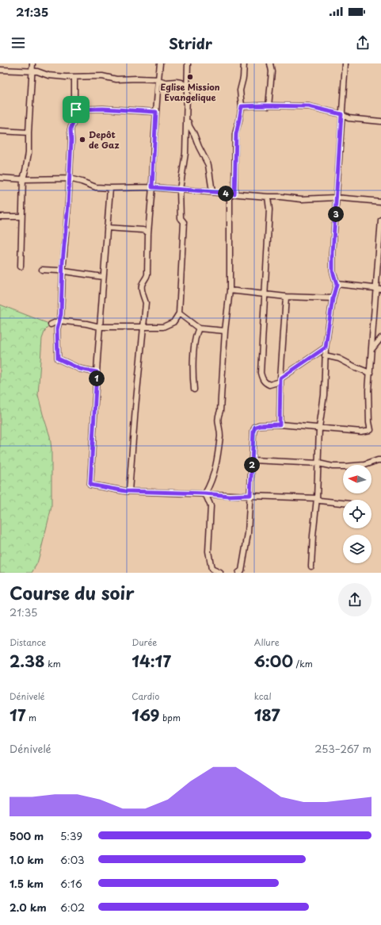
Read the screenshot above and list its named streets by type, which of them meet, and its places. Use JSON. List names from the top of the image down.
{
  "places": ["Eglise Mission Evangelique", "Depôt de Gaz"],
  "north": "left",
  "page": {
    "status": "21:35",
    "header": "Stridr",
    "pins": [
      "4",
      "3",
      "1",
      "2"
    ],
    "heading": ["Course du soir", "21:35"],
    "stats": [
      ["Distance", "2.38 km"],
      ["Durée", "14:17"],
      ["Allure", "6:00 /km"],
      ["Dénivelé", "17 m"],
      ["Cardio", "169 bpm"],
      ["kcal", "187"]
    ],
    "chart": ["Dénivelé", "253–267 m"],
    "list": [
      {
        "name": "500 m",
        "note": "5:39"
      },
      {
        "name": "1.0 km",
        "note": "6:03"
      },
      {
        "name": "1.5 km",
        "note": "6:16"
      },
      {
        "name": "2.0 km",
        "note": "6:02"
      }
    ]
  }
}
